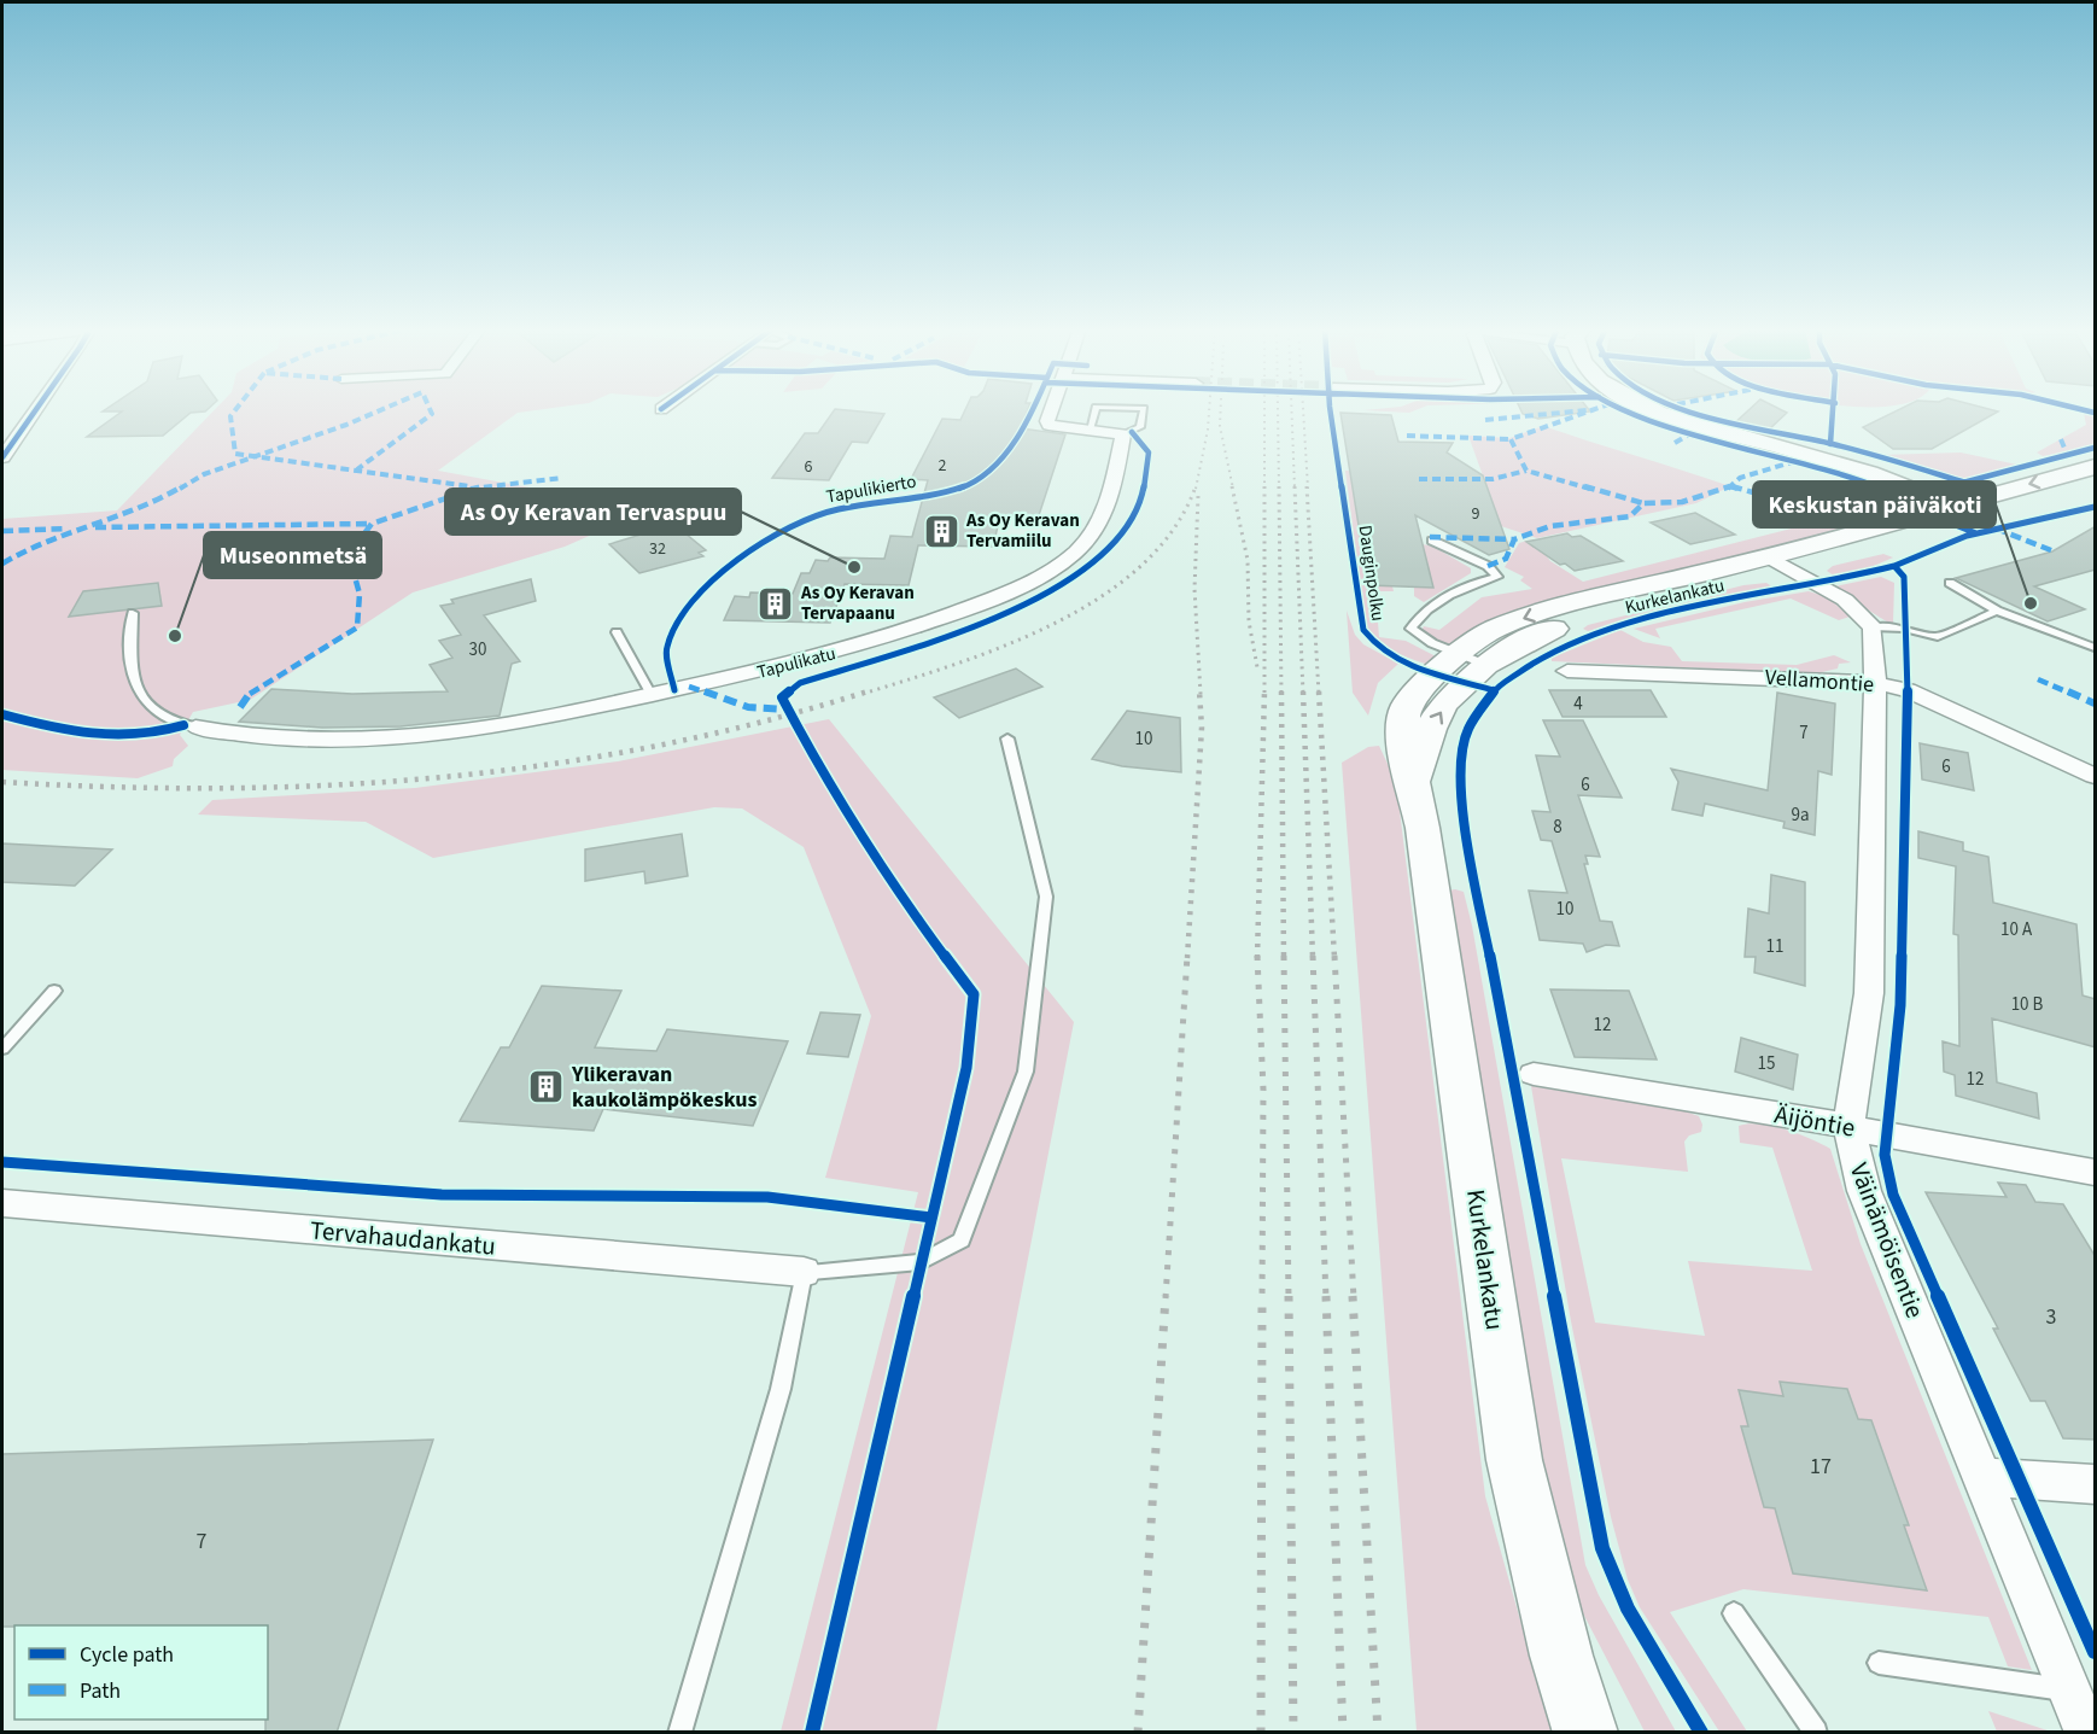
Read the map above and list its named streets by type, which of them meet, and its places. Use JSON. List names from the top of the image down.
{
  "streets": {
    "street": [
      "Kurkelankatu",
      "Tapulikatu",
      "Vellamontie",
      "Äijöntie",
      "Tervahaudankatu",
      "Väinämöisentie"
    ],
    "cycle path": ["Tapulikierto", "Dauginpolku"]
  },
  "crossings": [
    ["Vellamontie", "Väinämöisentie"],
    ["Äijöntie", "Väinämöisentie"]
  ],
  "places": {
    "building": ["As Oy Keravan Tervamiilu", "As Oy Keravan Tervapaanu", "Ylikeravan kaukolämpökeskus"],
    "other": ["As Oy Keravan Tervaspuu", "Keskustan päiväkoti", "Museonmetsä"]
  },
  "house_numbers": [
    "2",
    "6",
    "9",
    "32",
    "30",
    "4",
    "7",
    "10",
    "6",
    "6",
    "9a",
    "8",
    "10",
    "10 A",
    "11",
    "10 B",
    "12",
    "15",
    "12",
    "3",
    "17",
    "7"
  ],
  "legend": ["Cycle path", "Path"]
}
